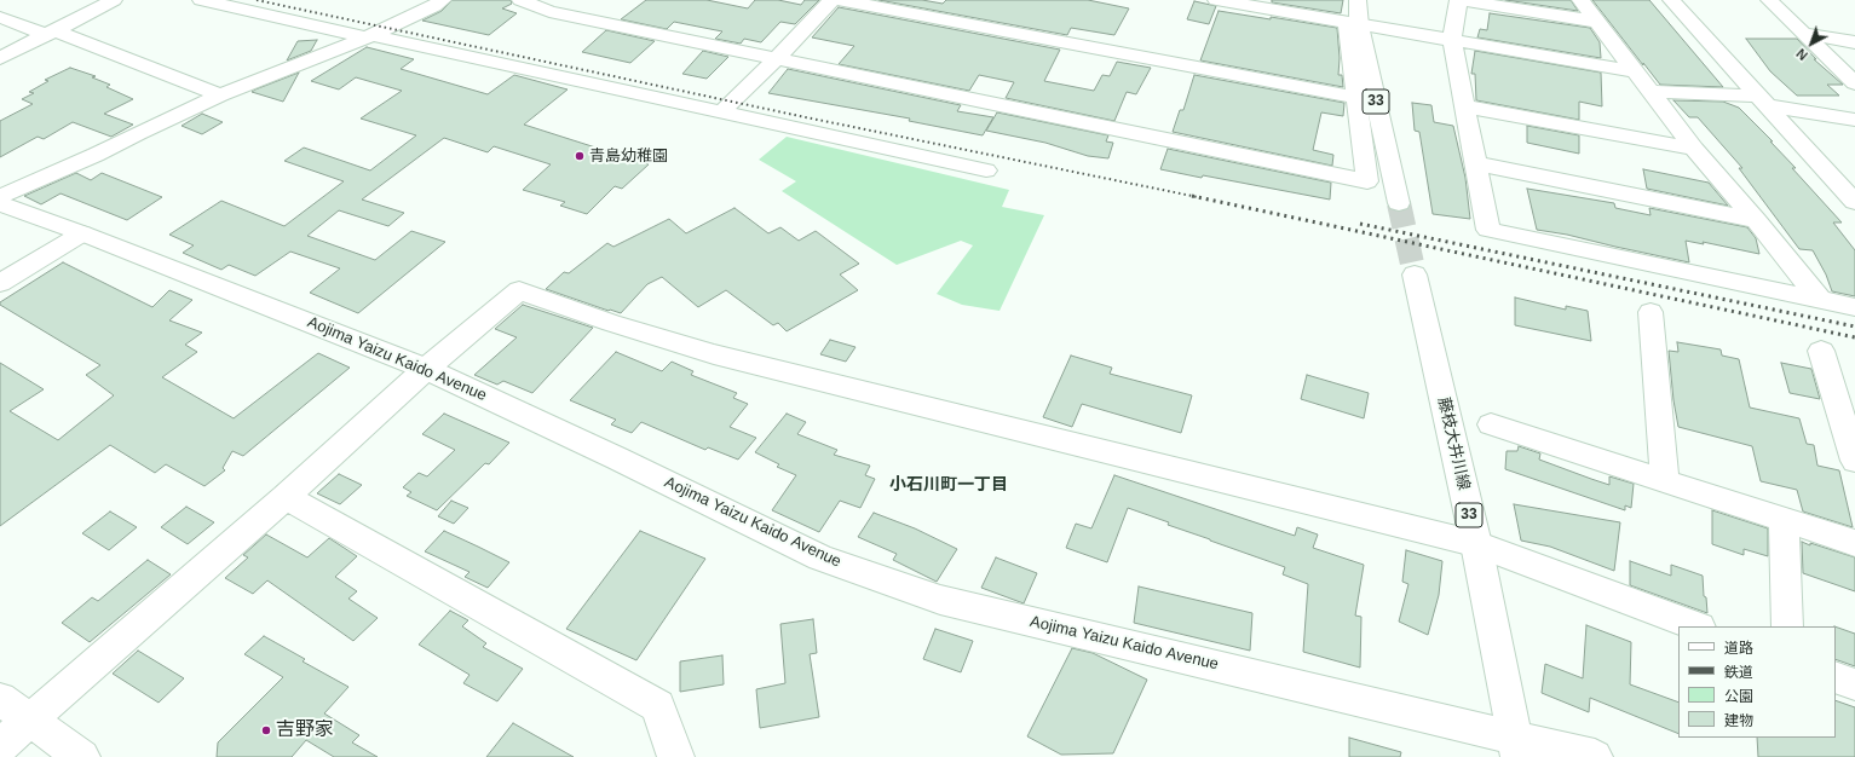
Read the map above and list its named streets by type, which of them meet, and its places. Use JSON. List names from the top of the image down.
{
  "streets": {
    "street": ["33", "Aojima Yaizu Kaido Avenue", "藤枝大井川線"]
  },
  "crossings": [
    ["Aojima Yaizu Kaido Avenue", "藤枝大井川線"]
  ],
  "districts": ["小石川町一丁目"],
  "places": ["青島幼稚園", "吉野家"],
  "legend": [
    "道路",
    "鉄道",
    "公園",
    "建物"
  ],
  "north": "bottom left"
}
